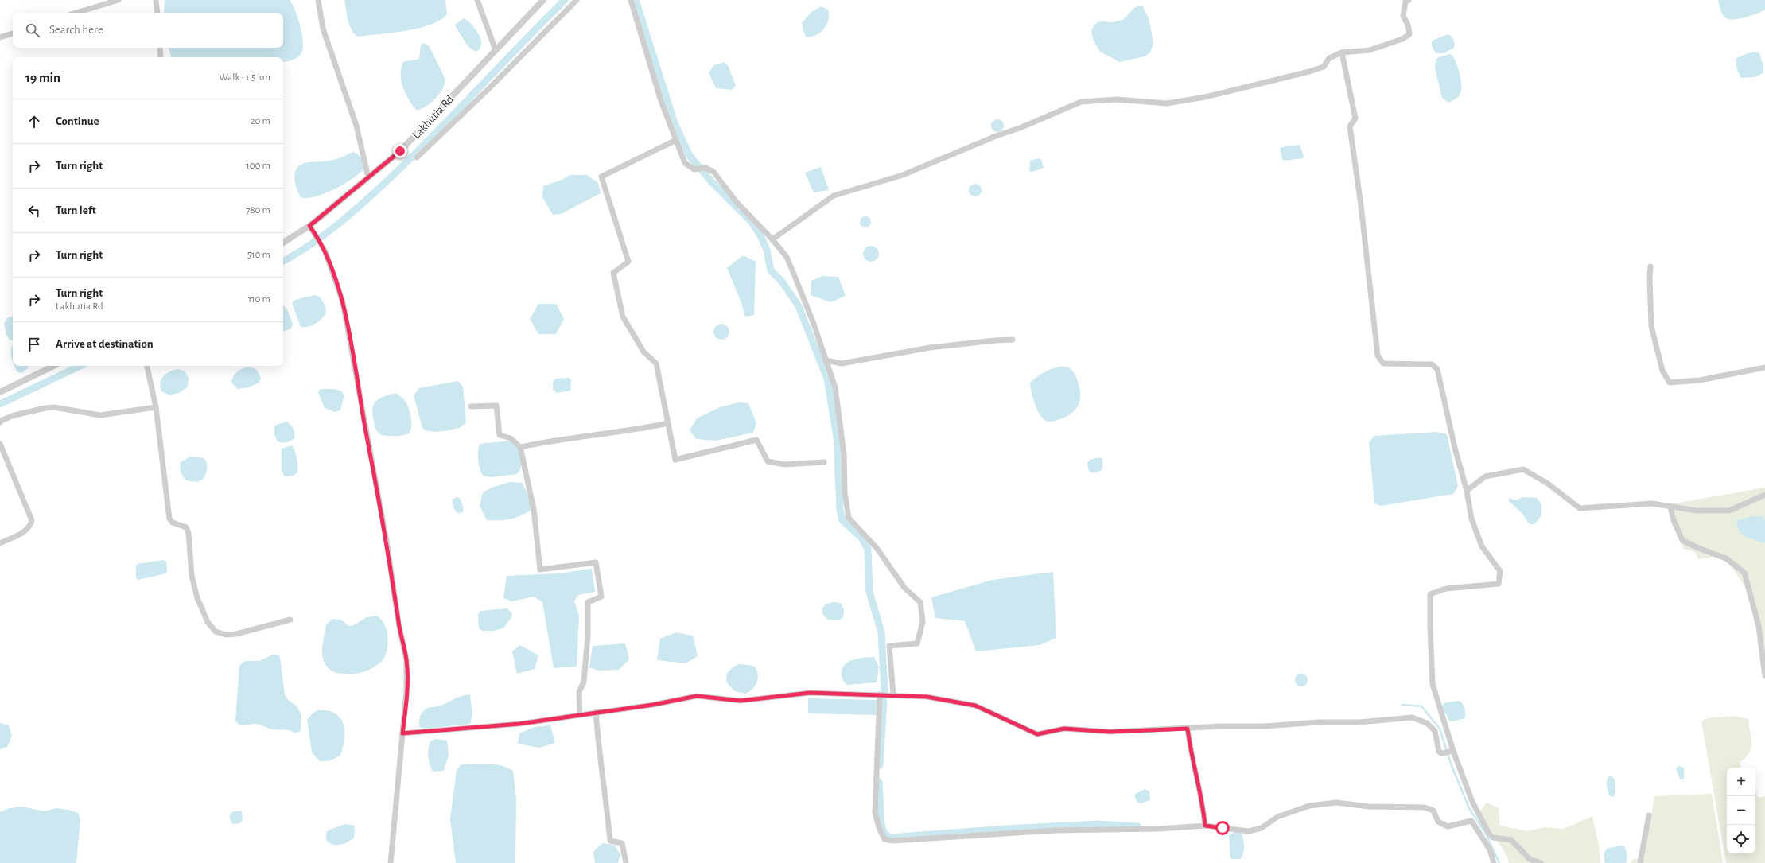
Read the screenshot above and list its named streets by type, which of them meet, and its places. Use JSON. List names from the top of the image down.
{
  "streets": {
    "street": ["Lakhutia Rd"]
  },
  "page": {
    "search": "Search here",
    "heading": ["19 min", "Walk · 1.5 km"],
    "list": [
      ["Continue", "20 m"],
      ["Turn right", "100 m"],
      ["Turn left", "780 m"],
      ["Turn right", "510 m"],
      ["Turn right", "Lakhutia Rd", "110 m"],
      "Arrive at destination"
    ],
    "map_buttons": ["+", "−"]
  }
}
